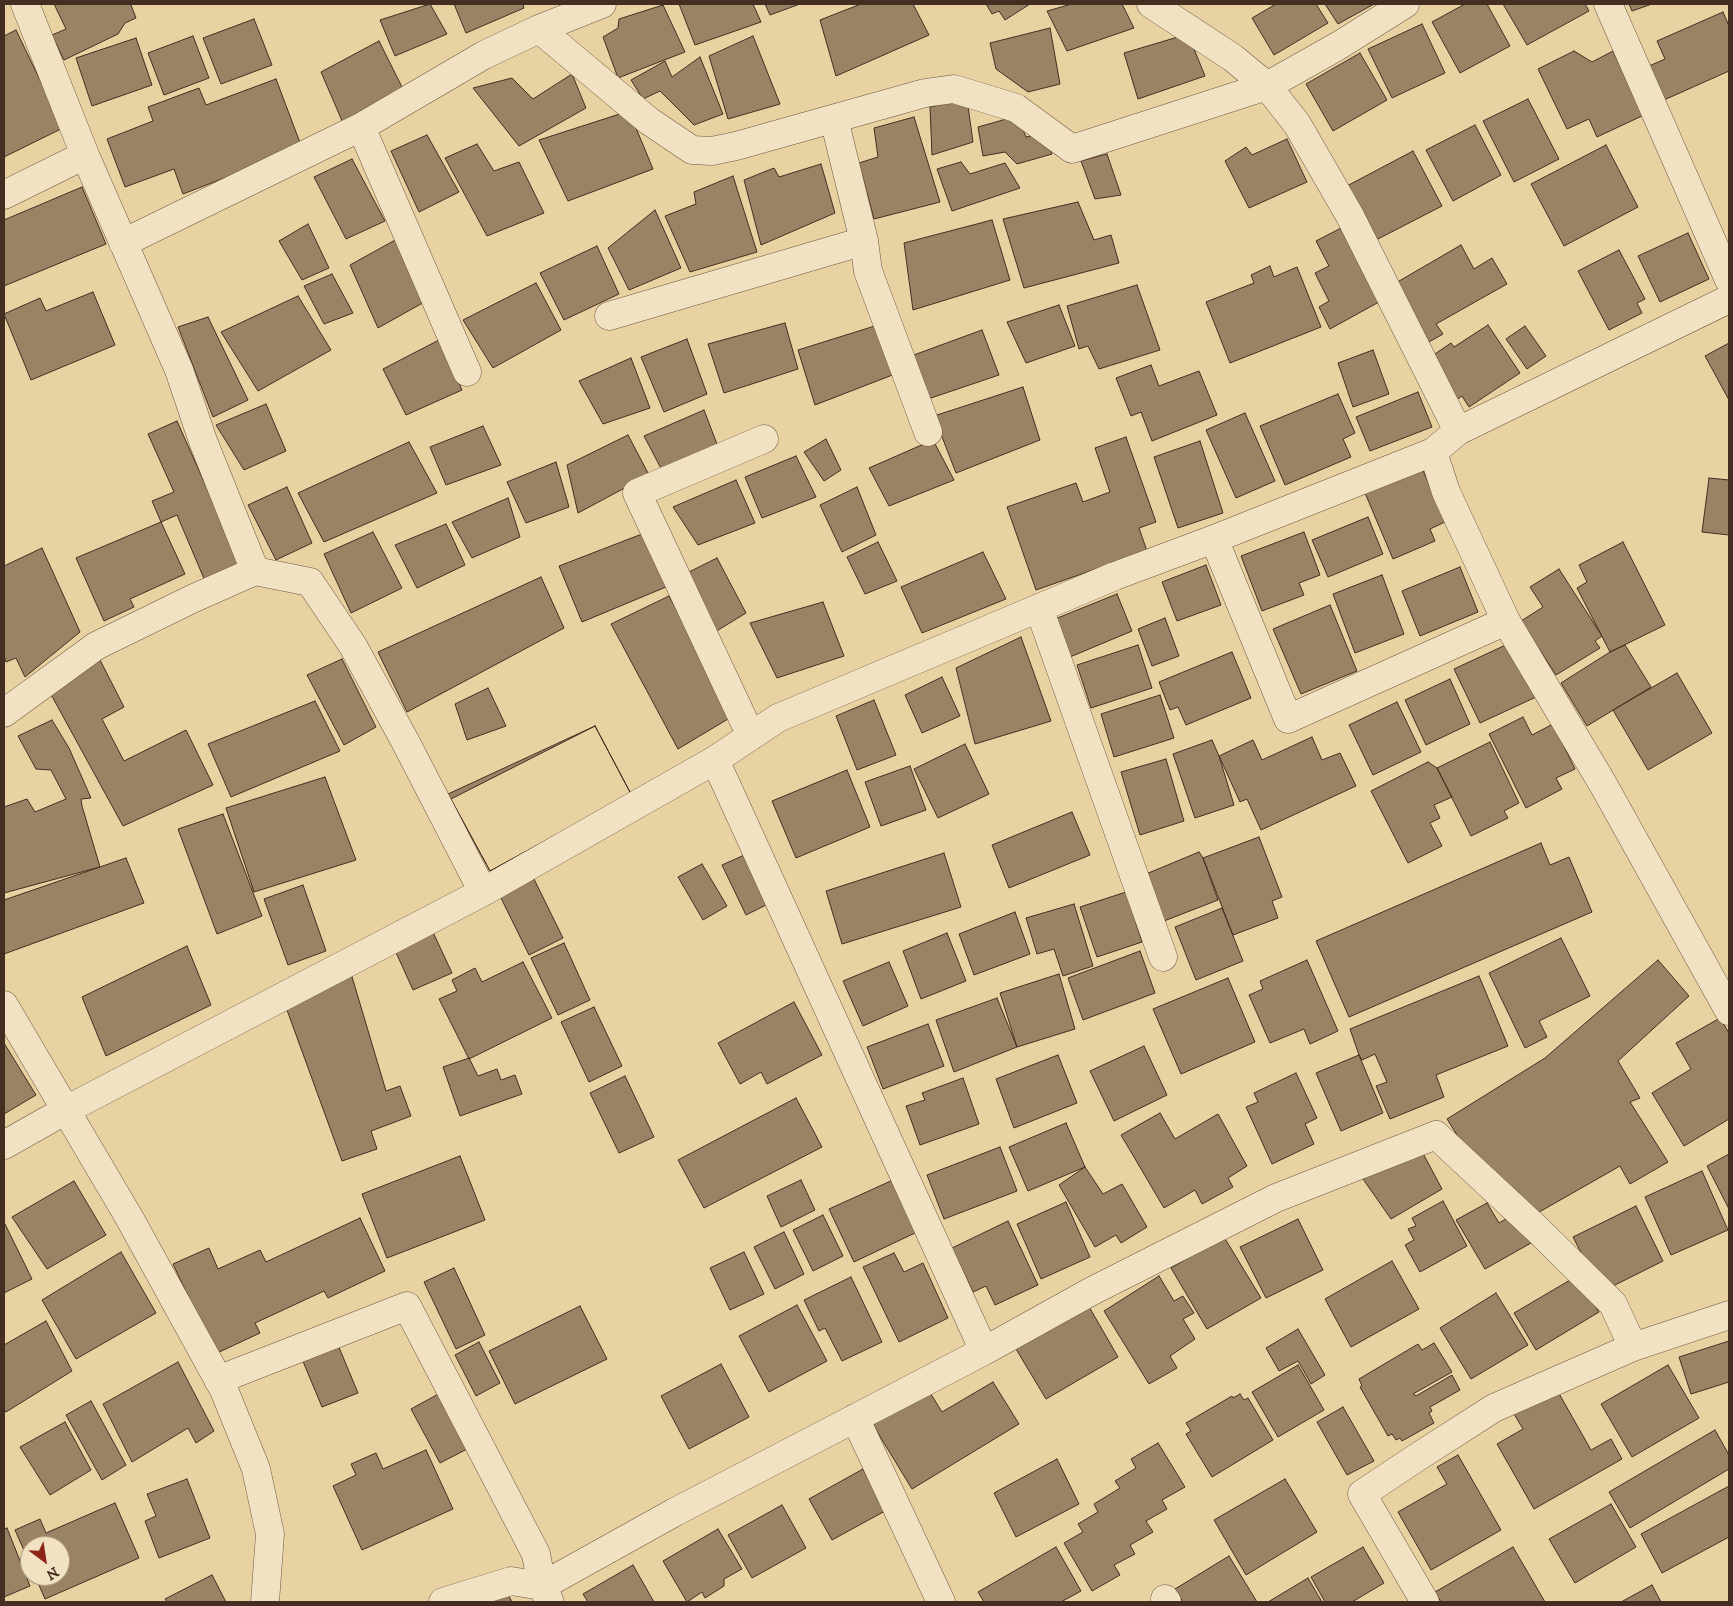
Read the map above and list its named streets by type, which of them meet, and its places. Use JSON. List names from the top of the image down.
{
  "north": "bottom right"
}
